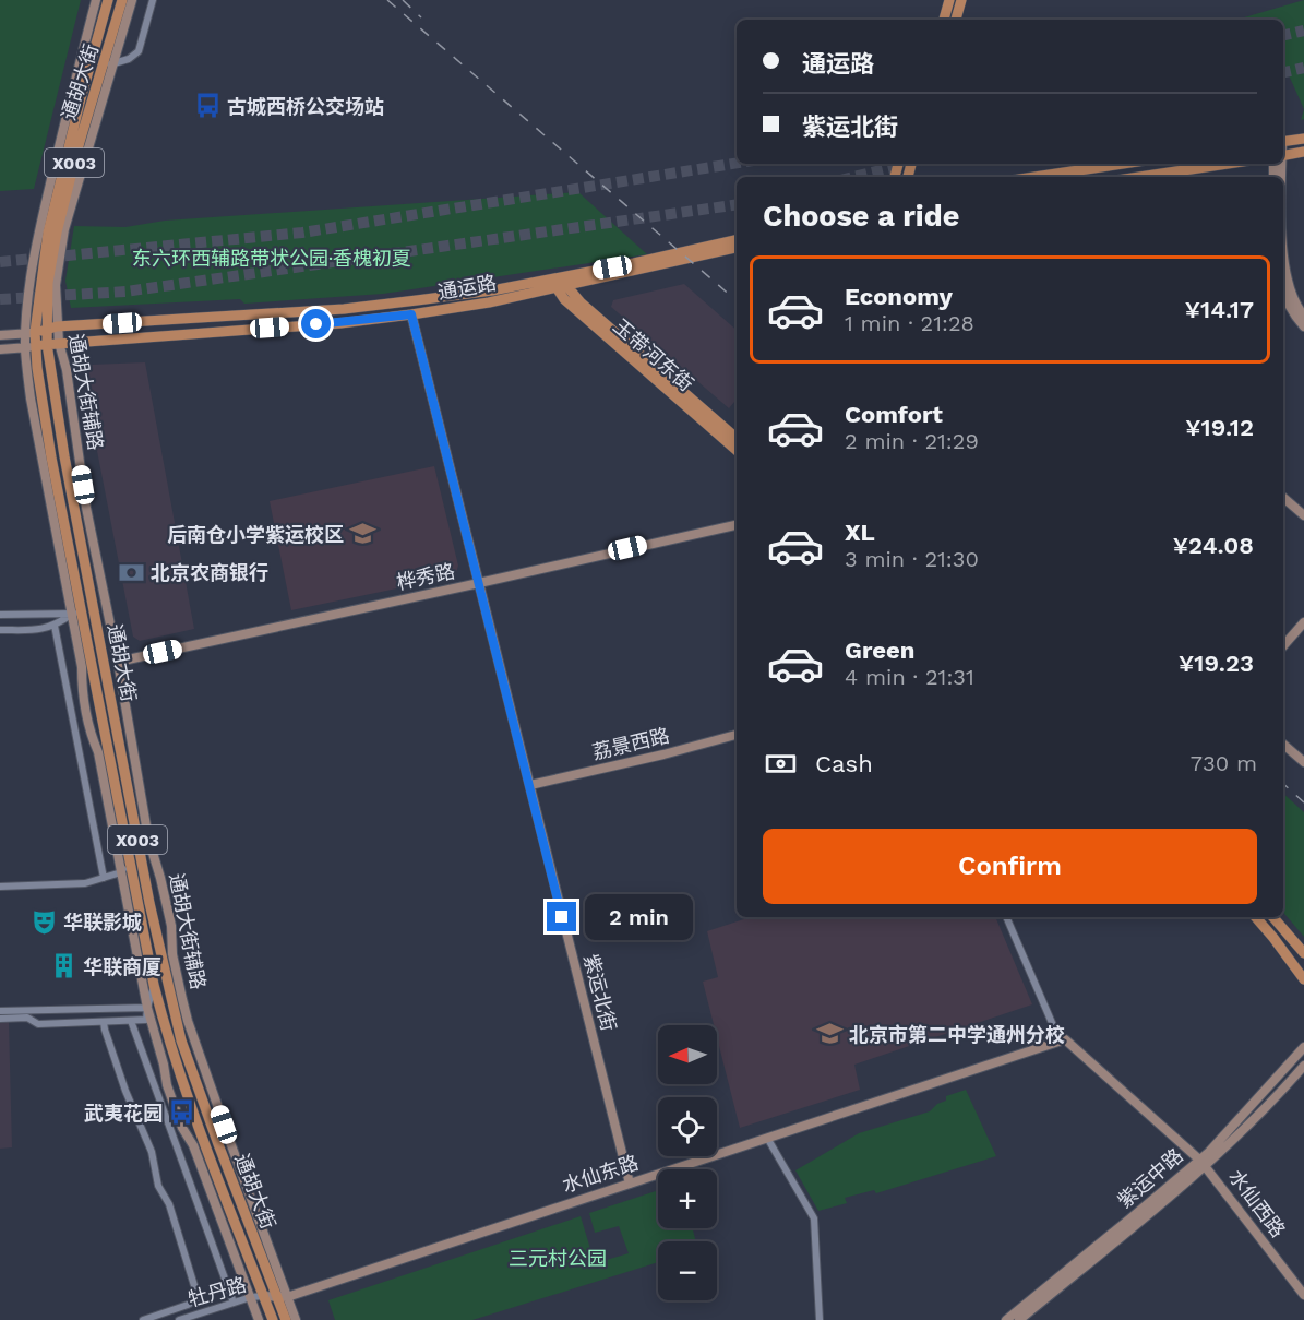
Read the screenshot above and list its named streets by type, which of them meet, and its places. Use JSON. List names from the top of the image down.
{
  "streets": {
    "main road": [
      "通胡大街",
      "X003",
      "通运路",
      "玉带河东街"
    ],
    "street": [
      "通胡大街辅路",
      "桦秀路",
      "荔景西路",
      "紫运北街",
      "水仙东路",
      "紫运中路",
      "水仙西路",
      "牡丹路"
    ]
  },
  "crossings": [
    ["通胡大街", "通运路"],
    ["通胡大街", "通胡大街辅路"],
    ["通胡大街", "水仙东路"],
    ["通胡大街", "牡丹路"],
    ["通运路", "玉带河东街"],
    ["通运路", "通胡大街辅路"],
    ["通运路", "紫运北街"],
    ["通胡大街辅路", "桦秀路"],
    ["通胡大街辅路", "水仙东路"],
    ["桦秀路", "紫运北街"],
    ["荔景西路", "紫运北街"],
    ["紫运北街", "水仙东路"],
    ["水仙东路", "水仙西路"],
    ["水仙东路", "牡丹路"],
    ["紫运中路", "水仙西路"]
  ],
  "parks": ["东六环西辅路带状公园·香槐初夏", "三元村公园"],
  "places": {
    "bus stop": ["古城西桥公交场站", "武夷花园"],
    "school or university": ["后南仓小学紫运校区", "北京市第二中学通州分校"],
    "bank": ["北京农商银行"],
    "theatre": ["华联影城"],
    "building": ["华联商厦"]
  },
  "north": "left",
  "page": {
    "banner": ["通运路", "紫运北街"],
    "heading": "Choose a ride",
    "list": [
      {
        "name": "Economy",
        "note": "1 min · 21:28",
        "value": "¥14.17"
      },
      {
        "name": "Comfort",
        "note": "2 min · 21:29",
        "value": "¥19.12"
      },
      {
        "name": "XL",
        "note": "3 min · 21:30",
        "value": "¥24.08"
      },
      {
        "name": "Green",
        "note": "4 min · 21:31",
        "value": "¥19.23"
      }
    ],
    "pay": ["Cash", "730 m"],
    "buttons": "Confirm",
    "bubble": "2 min",
    "map_buttons": ["+", "−"]
  }
}
